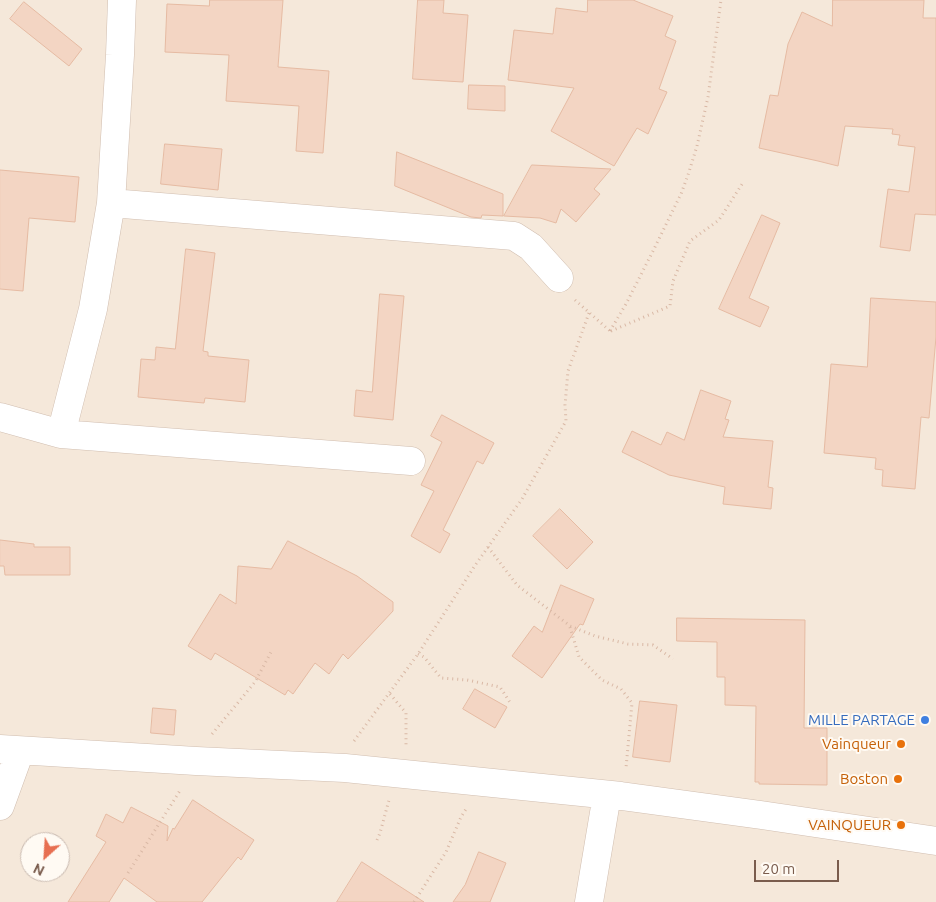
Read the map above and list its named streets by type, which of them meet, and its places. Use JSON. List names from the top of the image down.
{
  "places": [
    "MILLE PARTAGE",
    "Vainqueur",
    "Boston",
    "VAINQUEUR"
  ],
  "scale_bar": "20 m",
  "north": "bottom left"
}
